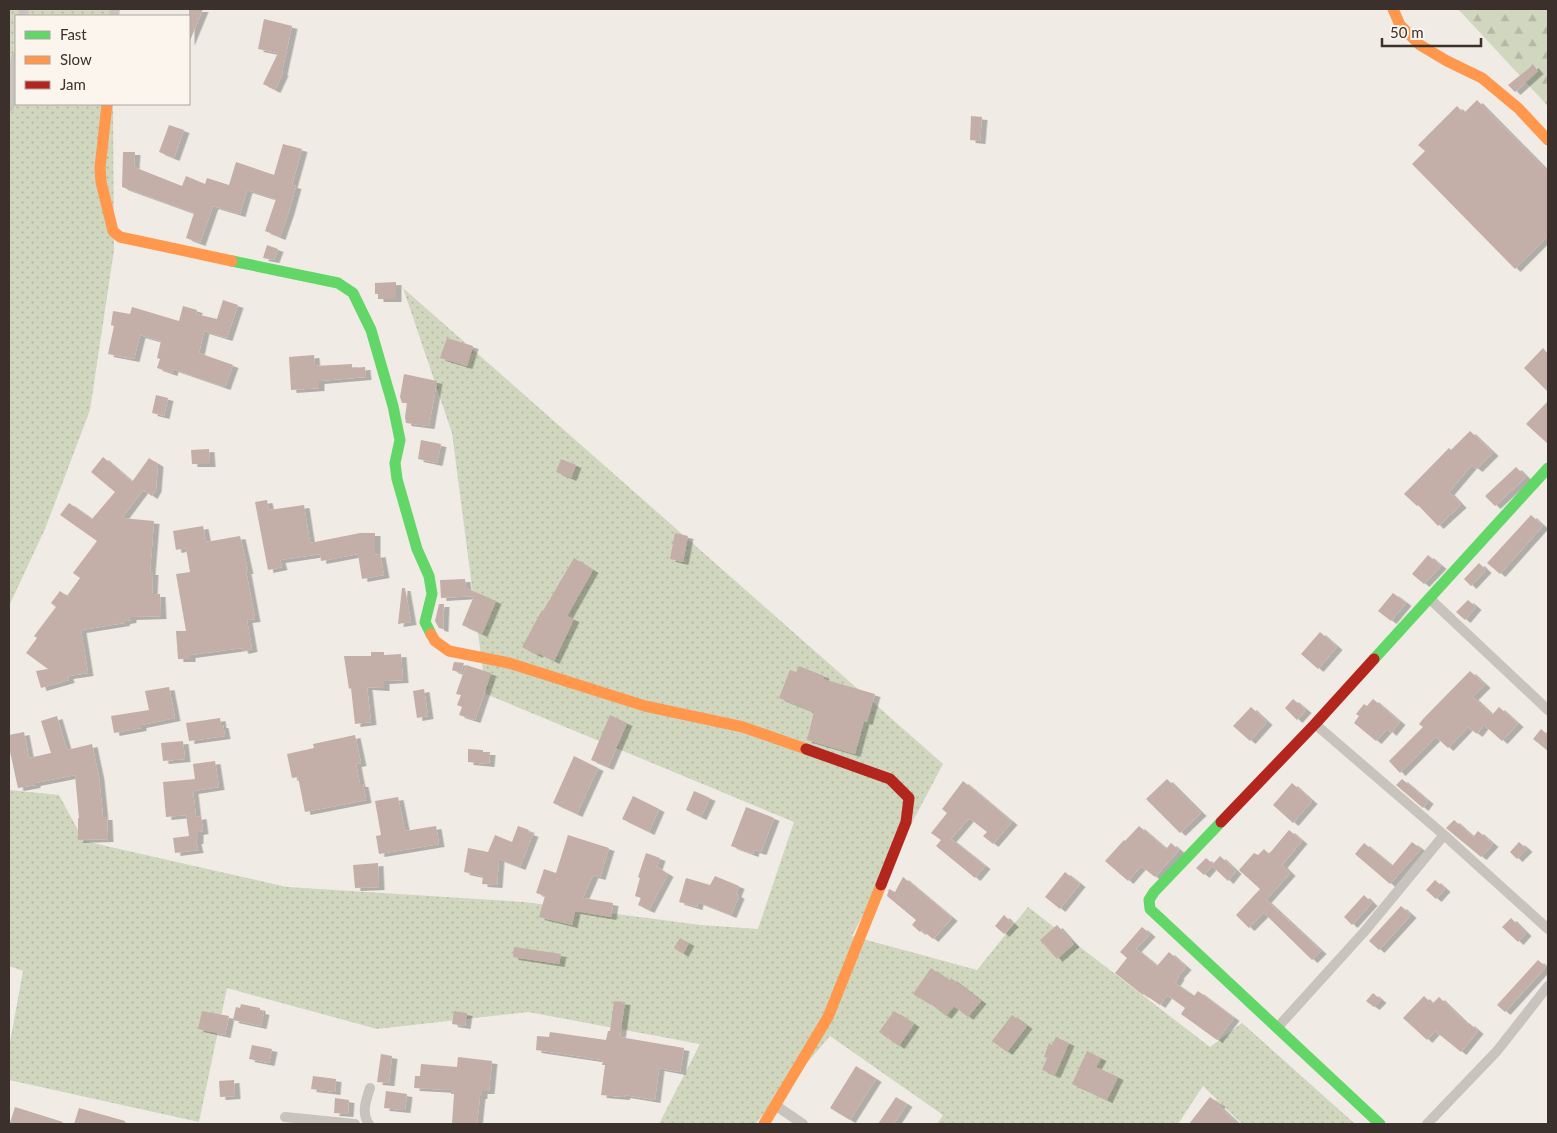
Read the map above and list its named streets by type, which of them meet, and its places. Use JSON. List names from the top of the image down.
{
  "legend": ["Fast", "Slow", "Jam"],
  "scale_bar": "50 m"
}
